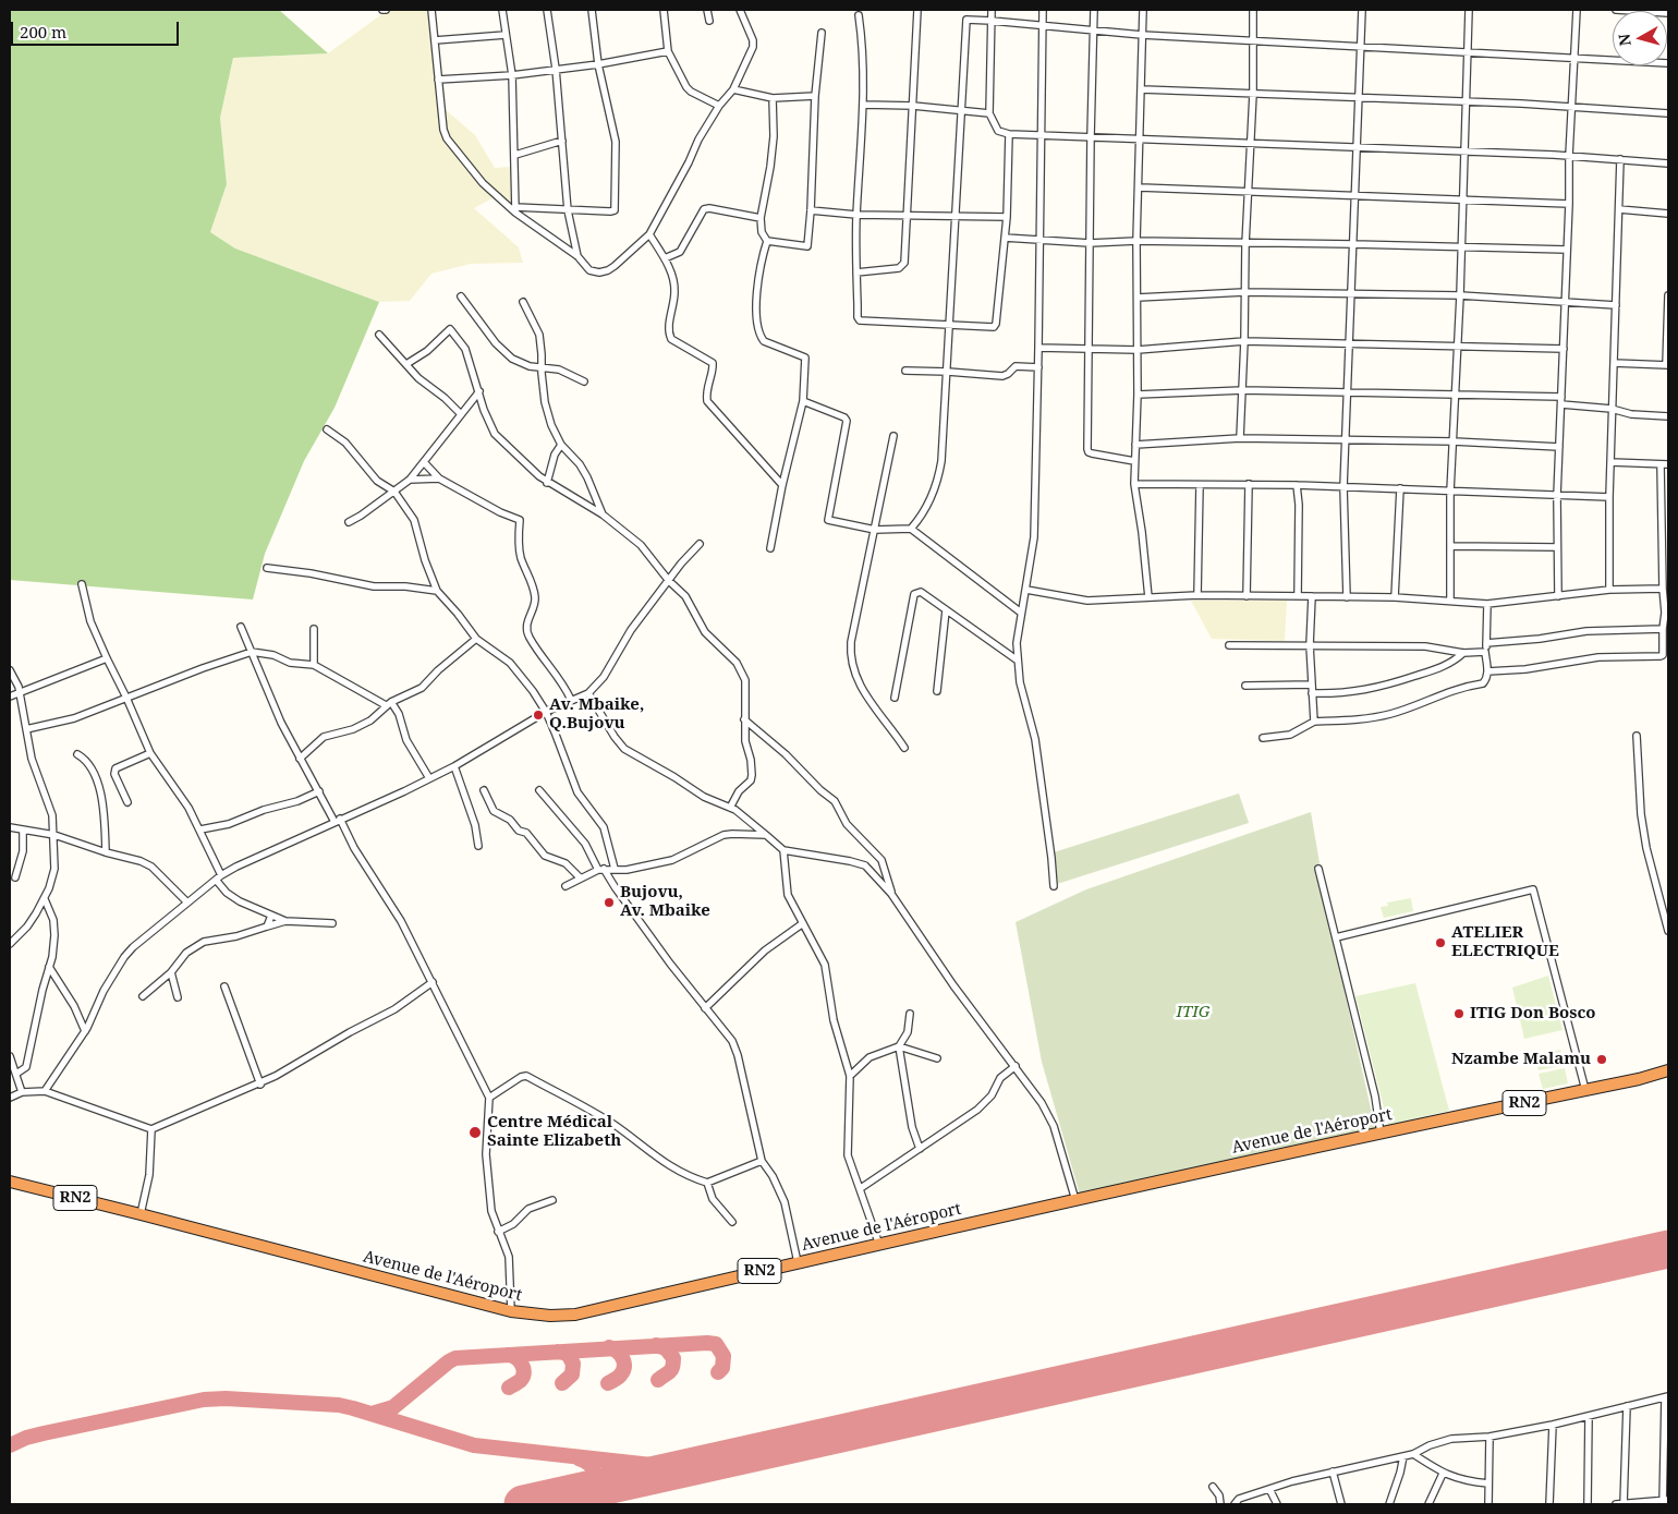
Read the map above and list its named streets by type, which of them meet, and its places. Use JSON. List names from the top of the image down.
{
  "streets": {
    "highway": ["RN2", "Avenue de l'Aéroport"]
  },
  "parks": ["ITIG"],
  "places": [
    "Av. Mbaike, Q.Bujovu",
    "Bujovu, Av. Mbaike",
    "ATELIER ELECTRIQUE",
    "ITIG Don Bosco",
    "Nzambe Malamu",
    "Centre Médical Sainte Elizabeth"
  ],
  "scale_bar": "200 m",
  "north": "left"
}
